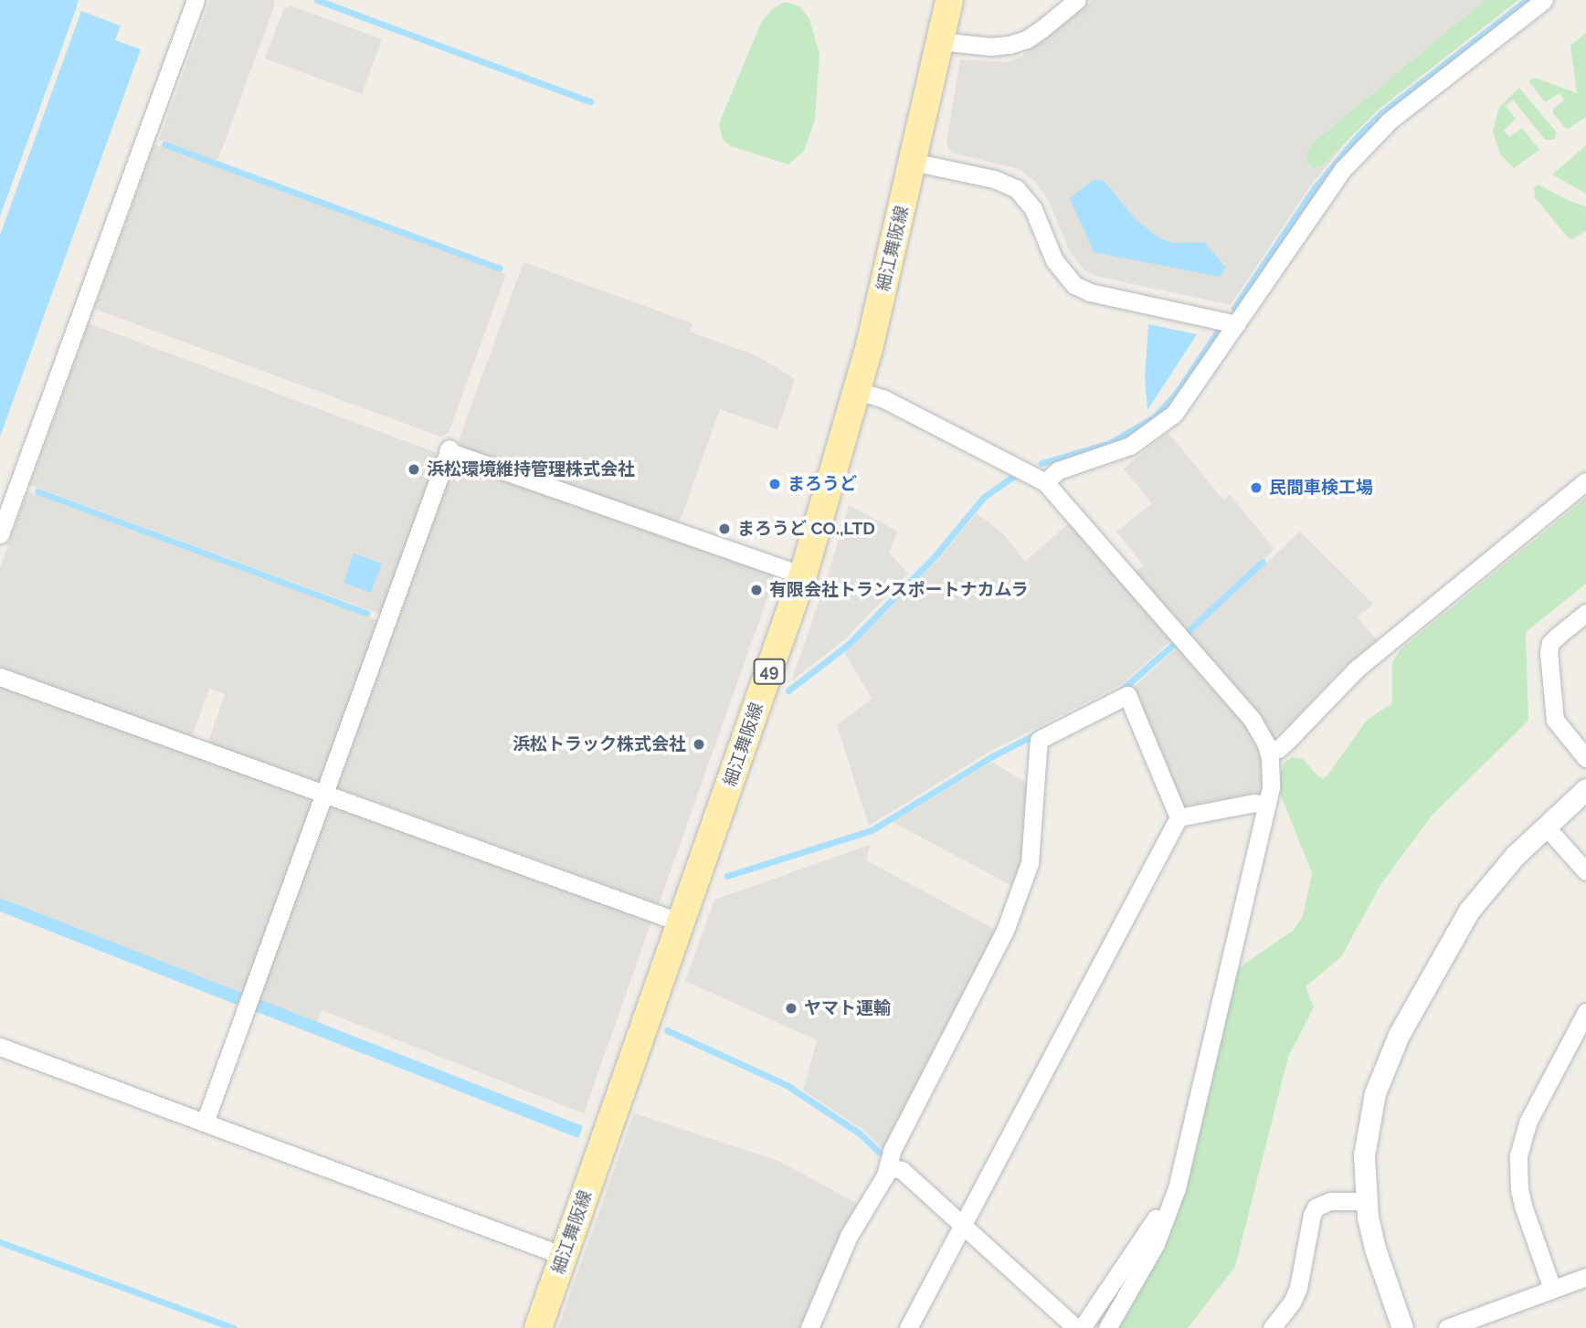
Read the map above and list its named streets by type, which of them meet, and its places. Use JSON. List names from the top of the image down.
{
  "streets": {
    "main road": ["細江舞阪線", "49"]
  },
  "places": [
    "浜松環境維持管理株式会社",
    "まろうど",
    "民間車検工場",
    "まろうど CO.,LTD",
    "有限会社トランスポートナカムラ",
    "浜松トラック株式会社",
    "ヤマト運輸"
  ]
}
